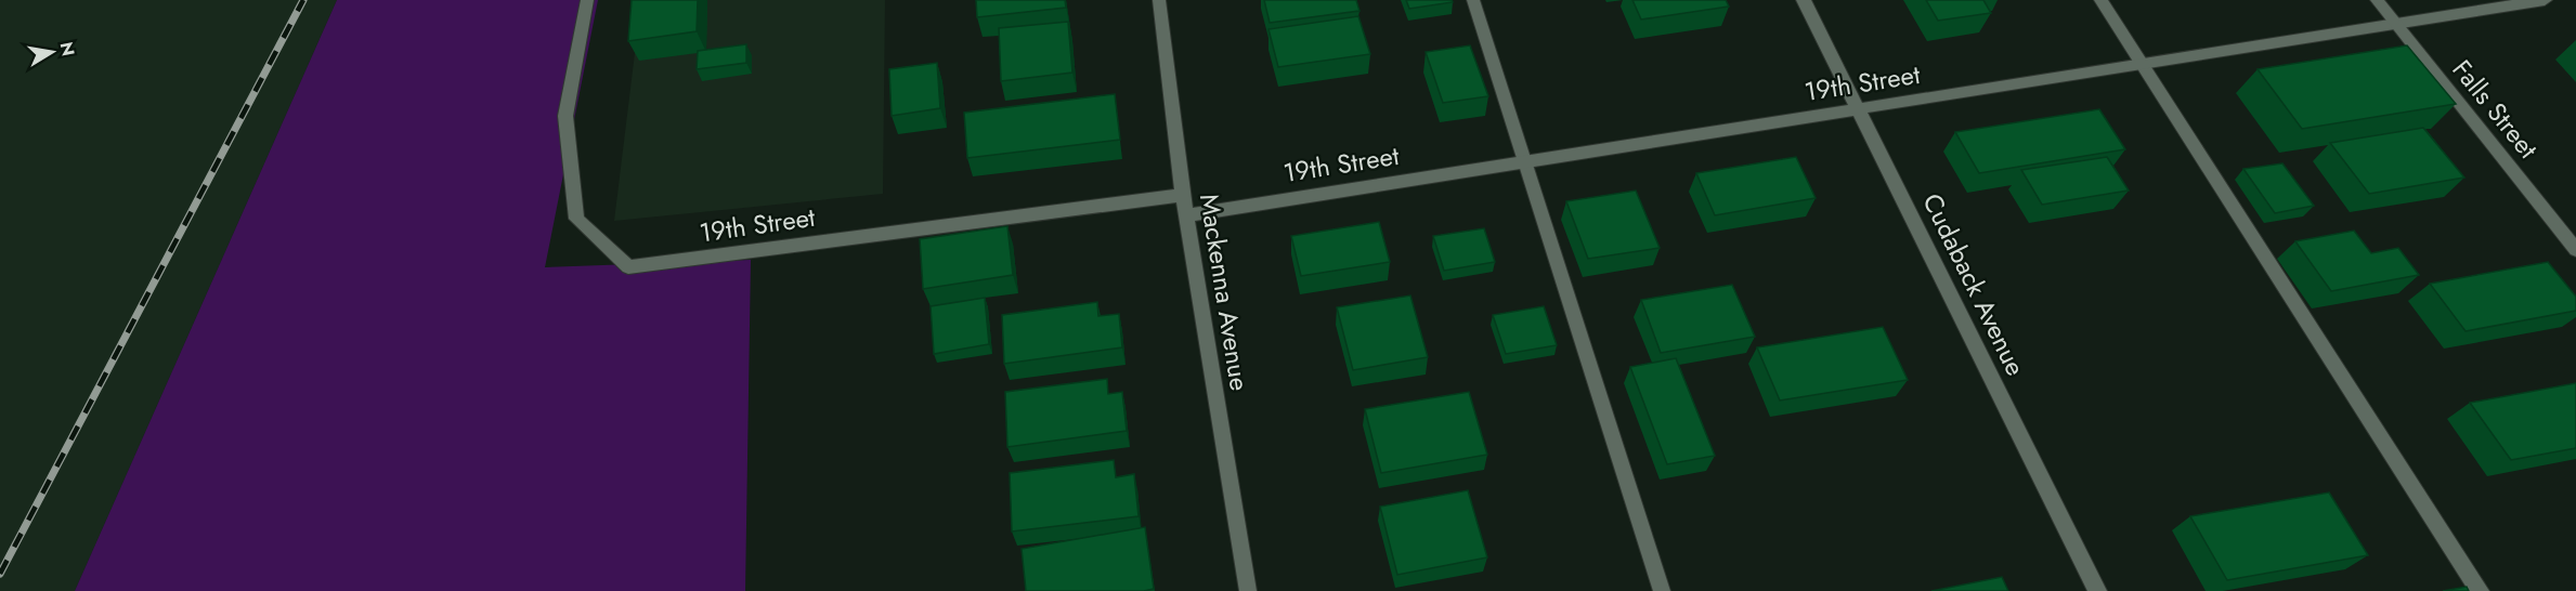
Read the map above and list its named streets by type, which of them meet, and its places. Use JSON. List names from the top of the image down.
{
  "streets": {
    "street": [
      "19th Street",
      "Falls Street",
      "Cudaback Avenue",
      "Mackenna Avenue"
    ]
  },
  "crossings": [
    ["19th Street", "Falls Street"],
    ["19th Street", "Cudaback Avenue"],
    ["19th Street", "Mackenna Avenue"]
  ],
  "north": "right"
}
